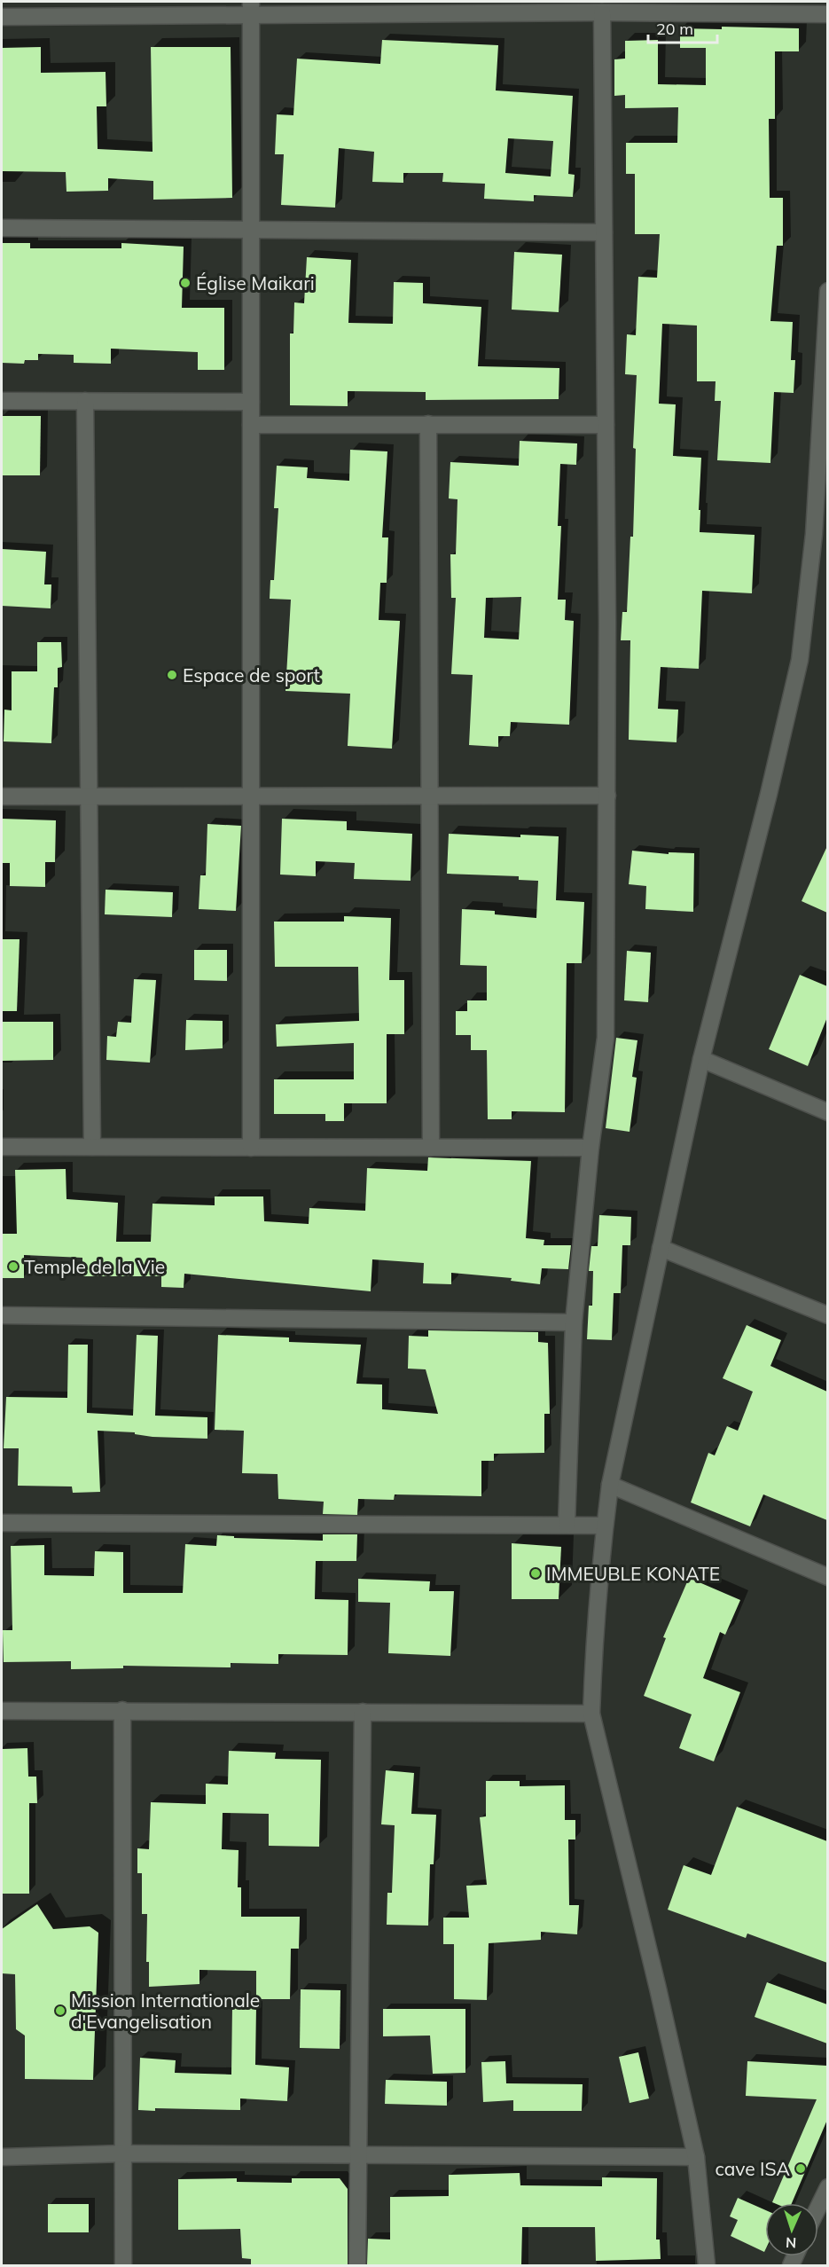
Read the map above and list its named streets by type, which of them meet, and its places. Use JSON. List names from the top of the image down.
{
  "places": [
    "Église Maikari",
    "Espace de sport",
    "Temple de la Vie",
    "IMMEUBLE KONATE",
    "Mission Internationale d'Evangelisation",
    "cave ISA"
  ],
  "scale_bar": "20 m",
  "north": "bottom"
}
